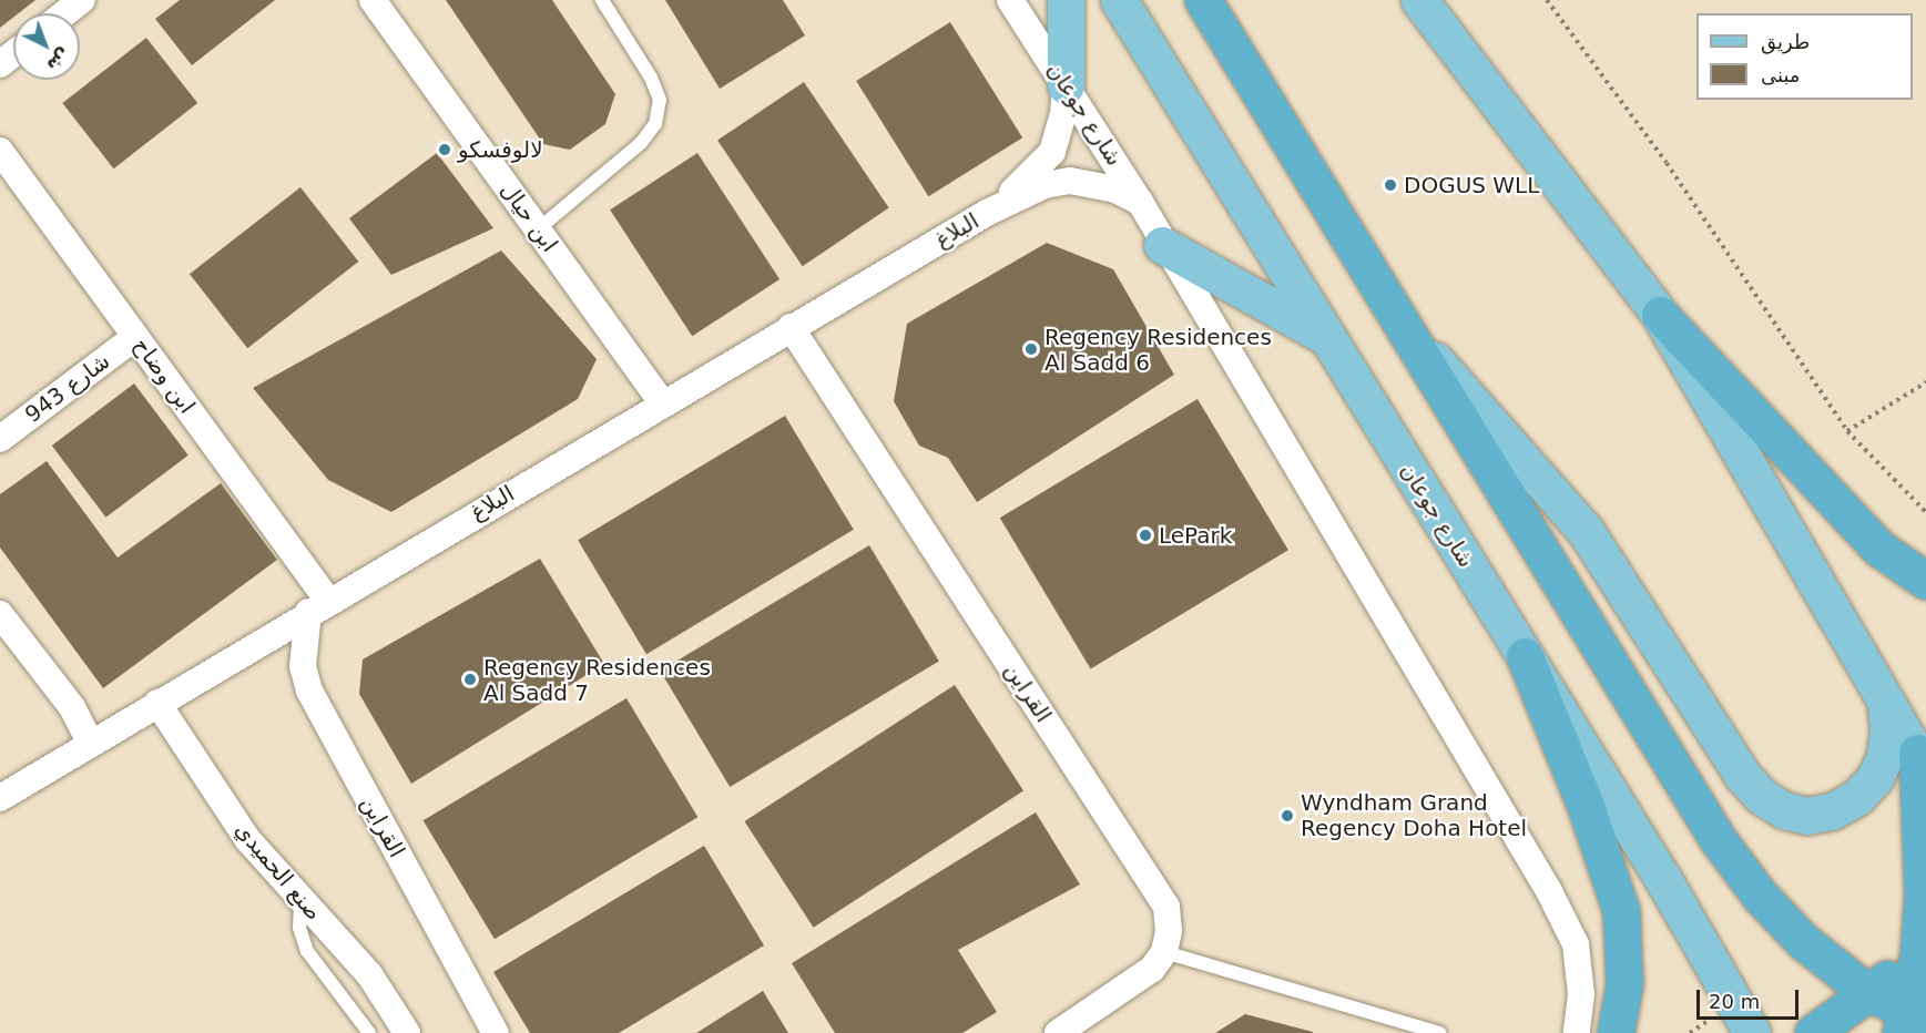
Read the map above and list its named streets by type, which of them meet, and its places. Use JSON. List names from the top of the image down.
{
  "streets": {
    "main road": ["شارع جوعان"],
    "street": [
      "ابن حيال",
      "البلاغ",
      "ابن وضاح",
      "شارع 943",
      "القراين",
      "صنع الحميدي"
    ]
  },
  "crossings": [
    ["شارع جوعان", "البلاغ"],
    ["ابن حيال", "البلاغ"],
    ["البلاغ", "ابن وضاح"],
    ["البلاغ", "القراين"],
    ["البلاغ", "صنع الحميدي"],
    ["ابن وضاح", "شارع 943"],
    ["ابن وضاح", "القراين"]
  ],
  "places": [
    "لالوفسكو",
    "DOGUS WLL",
    "Regency Residences Al Sadd 6",
    "LePark",
    "Regency Residences Al Sadd 7",
    "Wyndham Grand Regency Doha Hotel"
  ],
  "legend": ["طريق", "مبنى"],
  "scale_bar": "20 m",
  "north": "bottom right"
}
